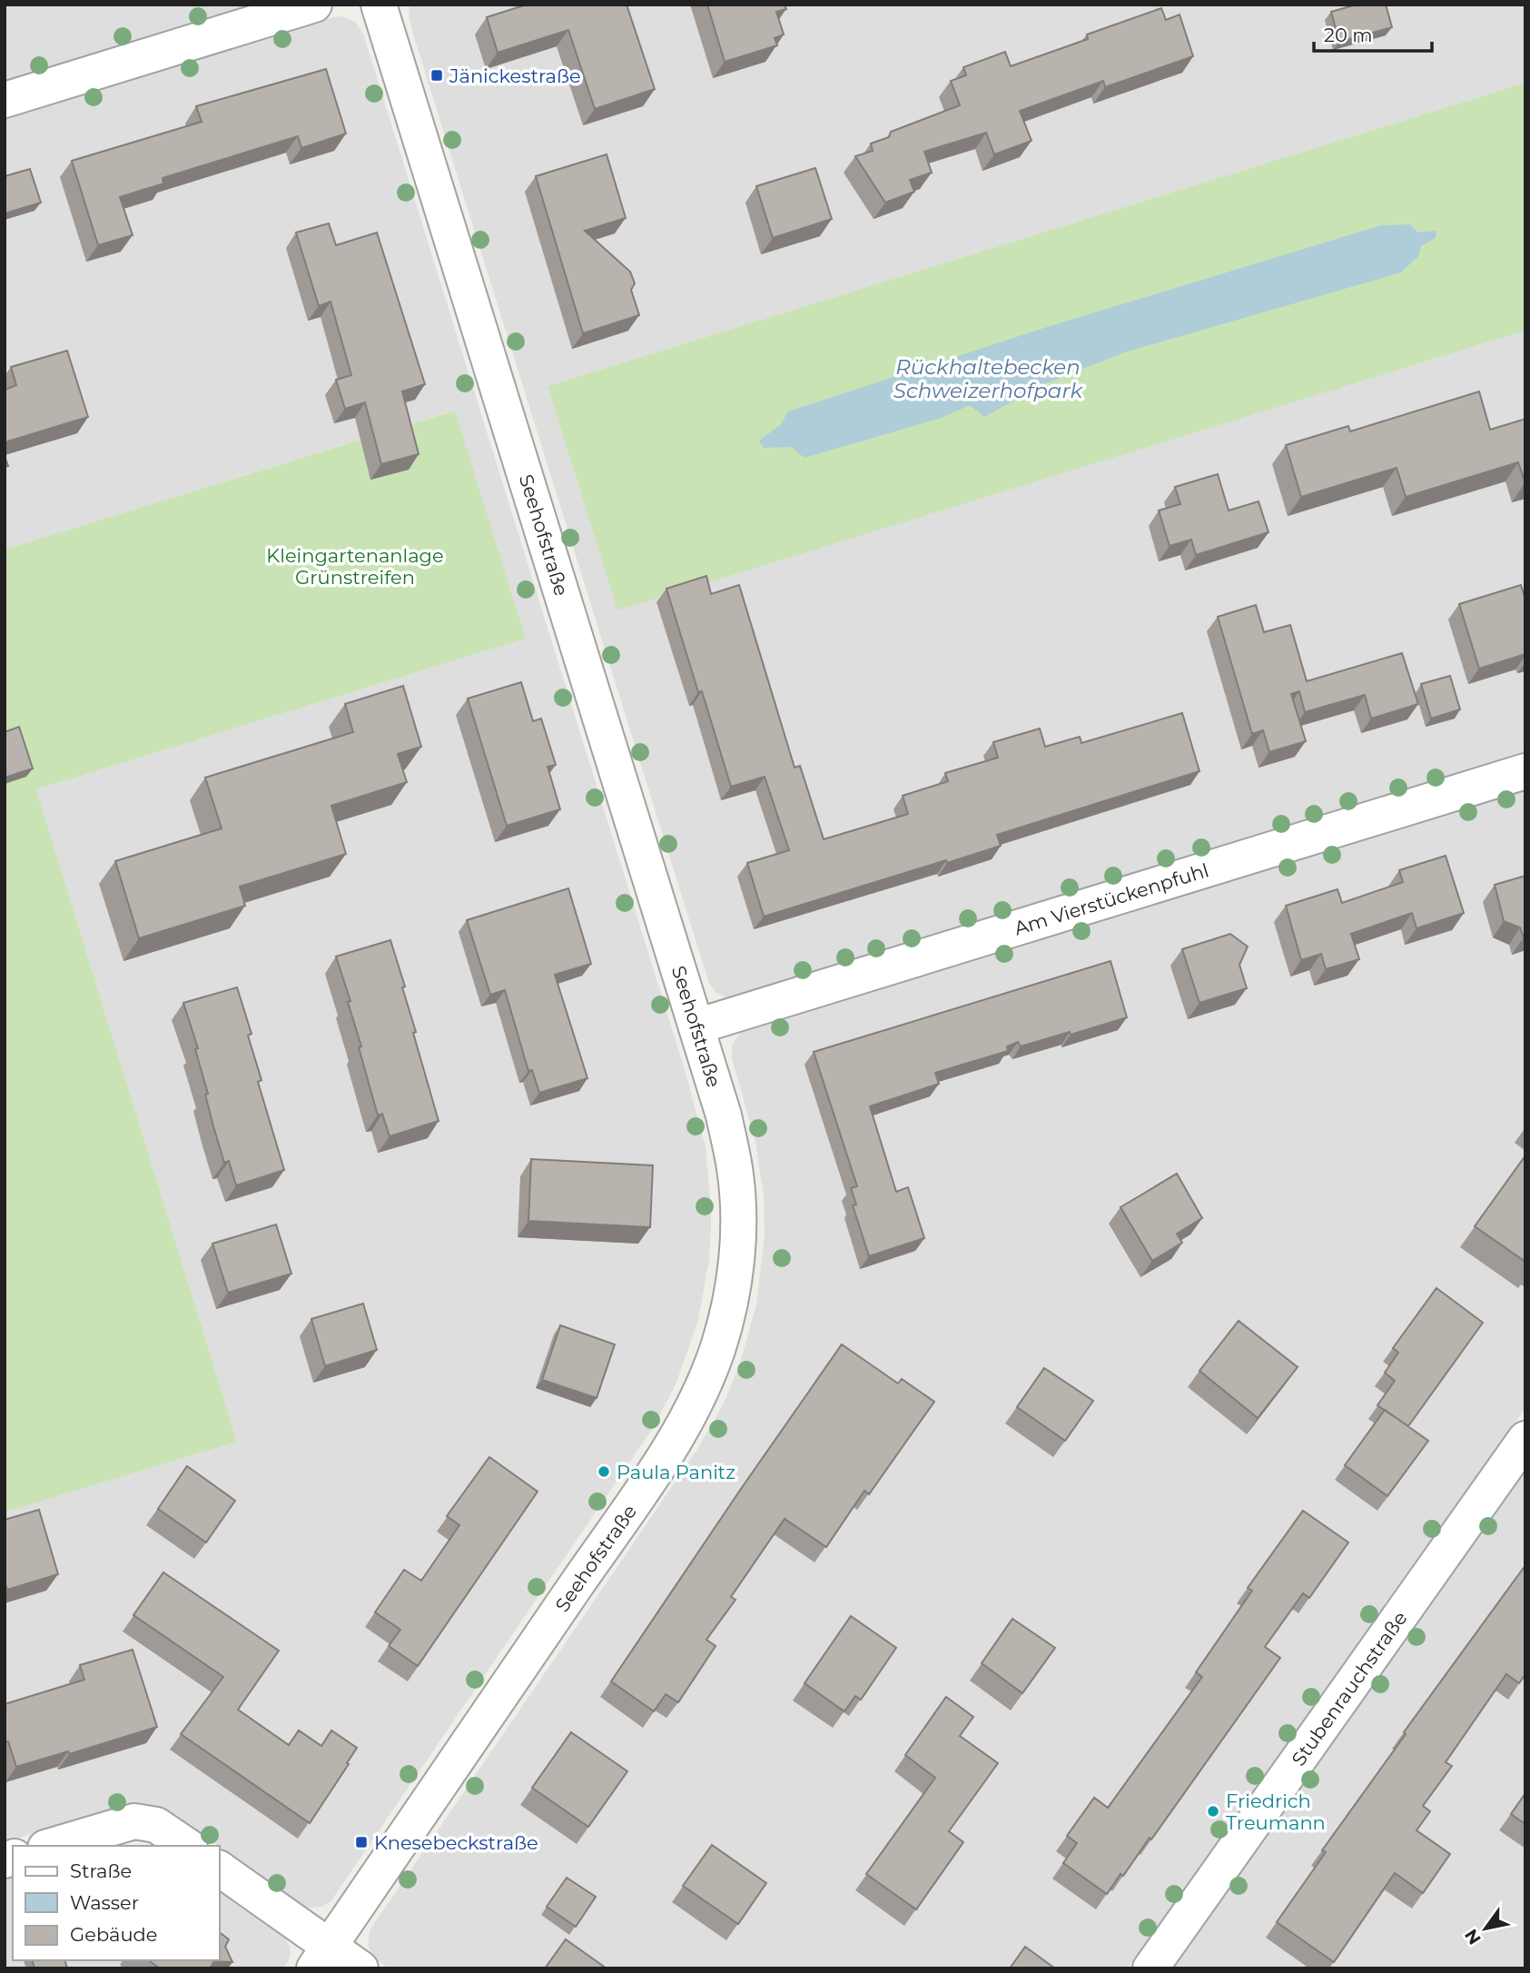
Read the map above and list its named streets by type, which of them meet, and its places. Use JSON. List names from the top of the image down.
{
  "streets": {
    "street": ["Seehofstraße", "Am Vierstückenpfuhl", "Stubenrauchstraße"]
  },
  "crossings": [
    ["Seehofstraße", "Am Vierstückenpfuhl"]
  ],
  "water": ["Rückhaltebecken Schweizerhofpark"],
  "parks": ["Kleingartenanlage Grünstreifen"],
  "places": {
    "transit": ["Jänickestraße", "Knesebeckstraße"],
    "other": ["Paula Panitz", "Friedrich Treumann"]
  },
  "legend": ["Straße", "Wasser", "Gebäude"],
  "scale_bar": "20 m",
  "north": "bottom left"
}
